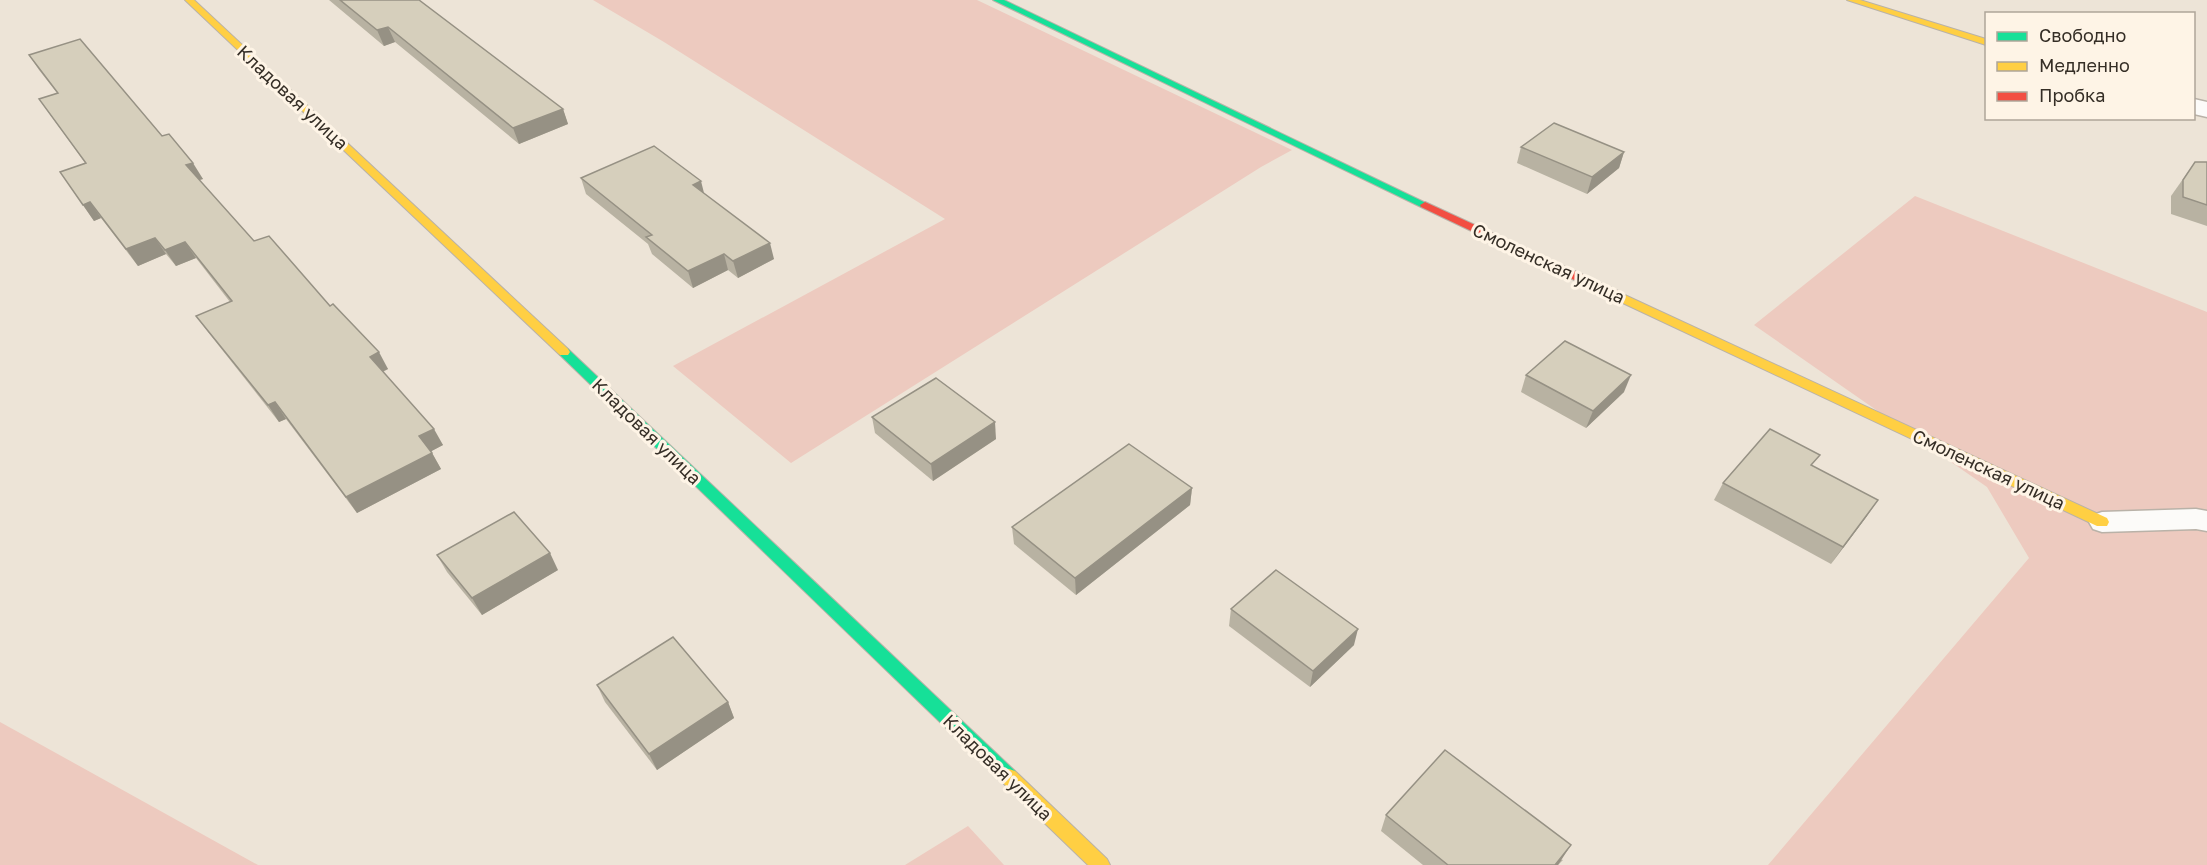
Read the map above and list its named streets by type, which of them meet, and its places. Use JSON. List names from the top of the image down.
{
  "streets": {
    "street": ["Кладовая улица", "Смоленская улица"]
  },
  "legend": ["Свободно", "Медленно", "Пробка"]
}
